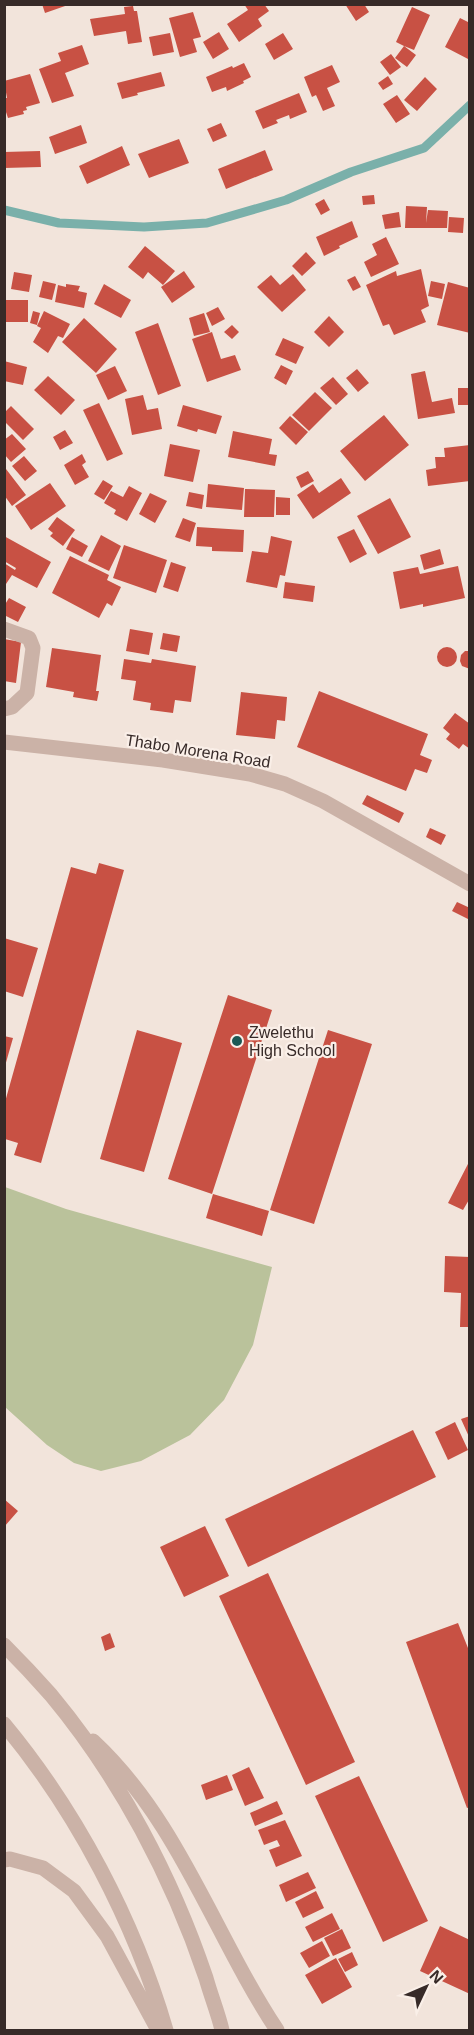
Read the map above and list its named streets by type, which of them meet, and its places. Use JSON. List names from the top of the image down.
{
  "streets": {
    "street": ["Thabo Morena Road"]
  },
  "places": ["Zwelethu High School"],
  "north": "top right"
}
